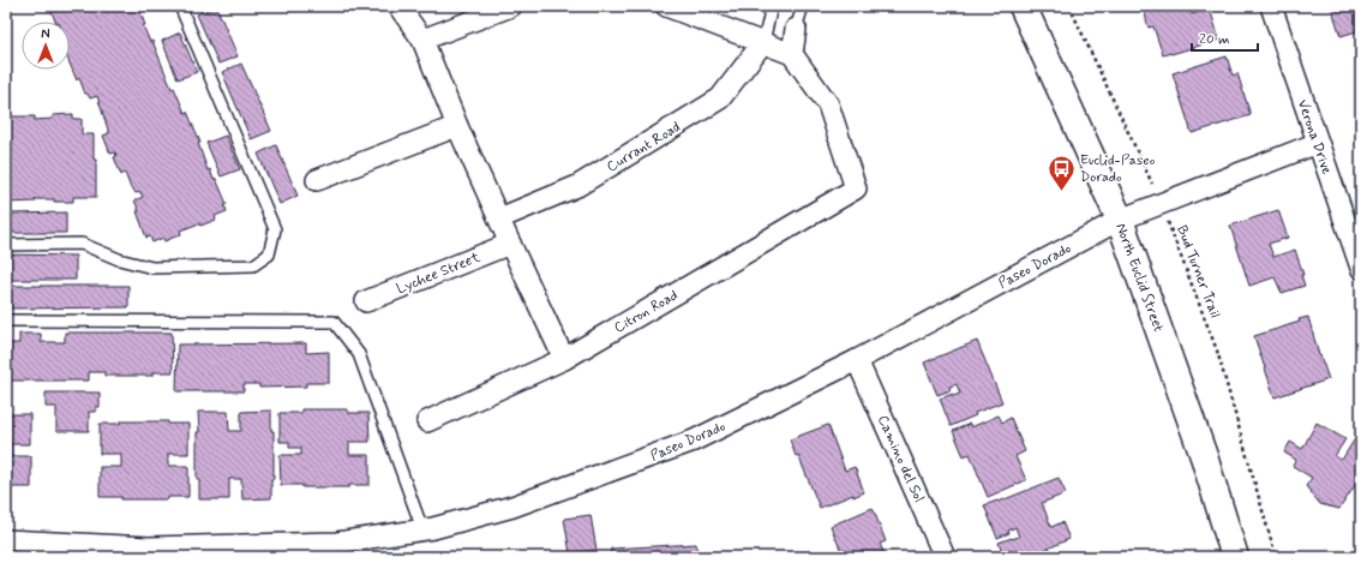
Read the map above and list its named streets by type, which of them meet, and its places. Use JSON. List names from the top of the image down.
{
  "streets": {
    "main road": ["North Euclid Street"],
    "street": [
      "Verona Drive",
      "Currant Road",
      "Paseo Dorado",
      "Lychee Street",
      "Citron Road",
      "Camino del Sol"
    ],
    "path": ["Bud Turner Trail"]
  },
  "crossings": [
    ["Verona Drive", "Paseo Dorado"],
    ["Paseo Dorado", "Bud Turner Trail"],
    ["Paseo Dorado", "North Euclid Street"],
    ["Paseo Dorado", "Camino del Sol"]
  ],
  "places": {
    "bus stop": ["Euclid-Paseo Dorado"]
  },
  "scale_bar": "20 m",
  "north": "top"
}
